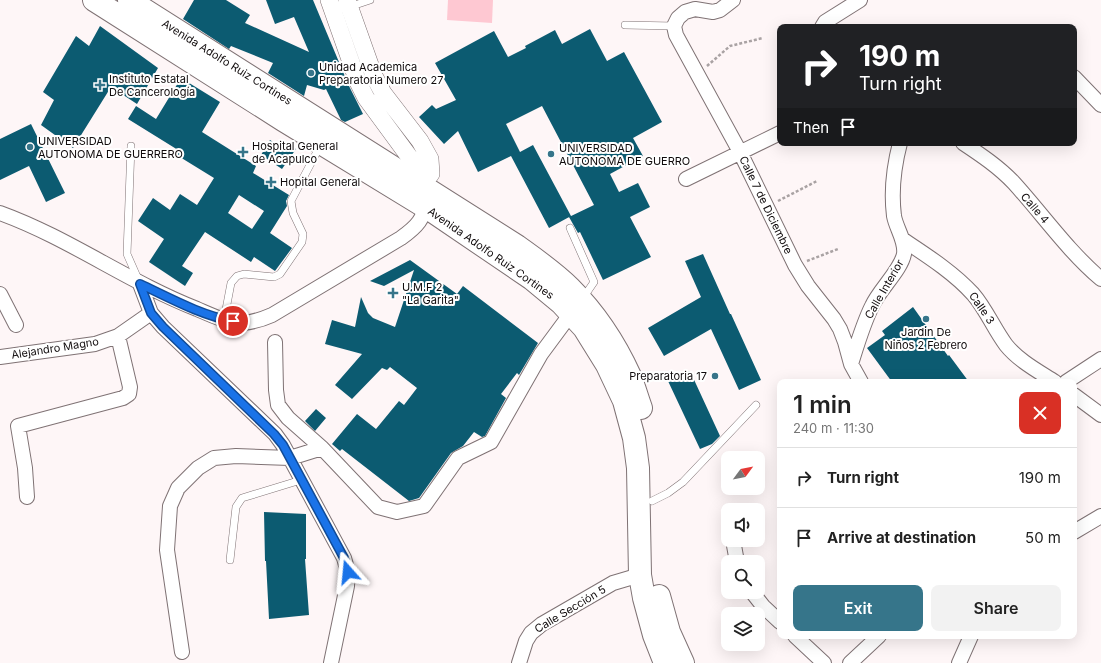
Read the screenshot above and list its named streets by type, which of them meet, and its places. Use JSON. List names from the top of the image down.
{
  "streets": {
    "main road": ["Avenida Adolfo Ruiz Cortines"],
    "street": [
      "Calle 7 de Diciembre",
      "Calle 4",
      "Calle Interior",
      "Calle 3",
      "Alejandro Magno",
      "Calle Sección 5"
    ]
  },
  "crossings": [
    ["Avenida Adolfo Ruiz Cortines", "Calle Sección 5"],
    ["Calle 7 de Diciembre", "Calle Interior"],
    ["Calle Interior", "Calle 3"]
  ],
  "places": {
    "other": [
      "Unidad Academica Preparatoria Numero 27",
      "UNIVERSIDAD AUTONOMA DE GUERRERO",
      "UNIVERSIDAD AUTONOMA DE GUERRO",
      "Jardin De Niños 2 Febrero",
      "Preparatoria 17"
    ],
    "health": [
      "Instituto Estatal De Cancerología",
      "Hospital General de Acapulco",
      "Hopital General",
      "U.M.F 2 \"La Garita\""
    ]
  },
  "north": "top right",
  "page": {
    "turn": ["190 m", "Turn right"],
    "then": "Then",
    "heading": ["1 min", "240 m · 11:30"],
    "list": [
      {
        "name": "Turn right",
        "value": "190 m"
      },
      {
        "name": "Arrive at destination",
        "value": "50 m"
      }
    ],
    "buttons": ["Exit", "Share"]
  }
}
